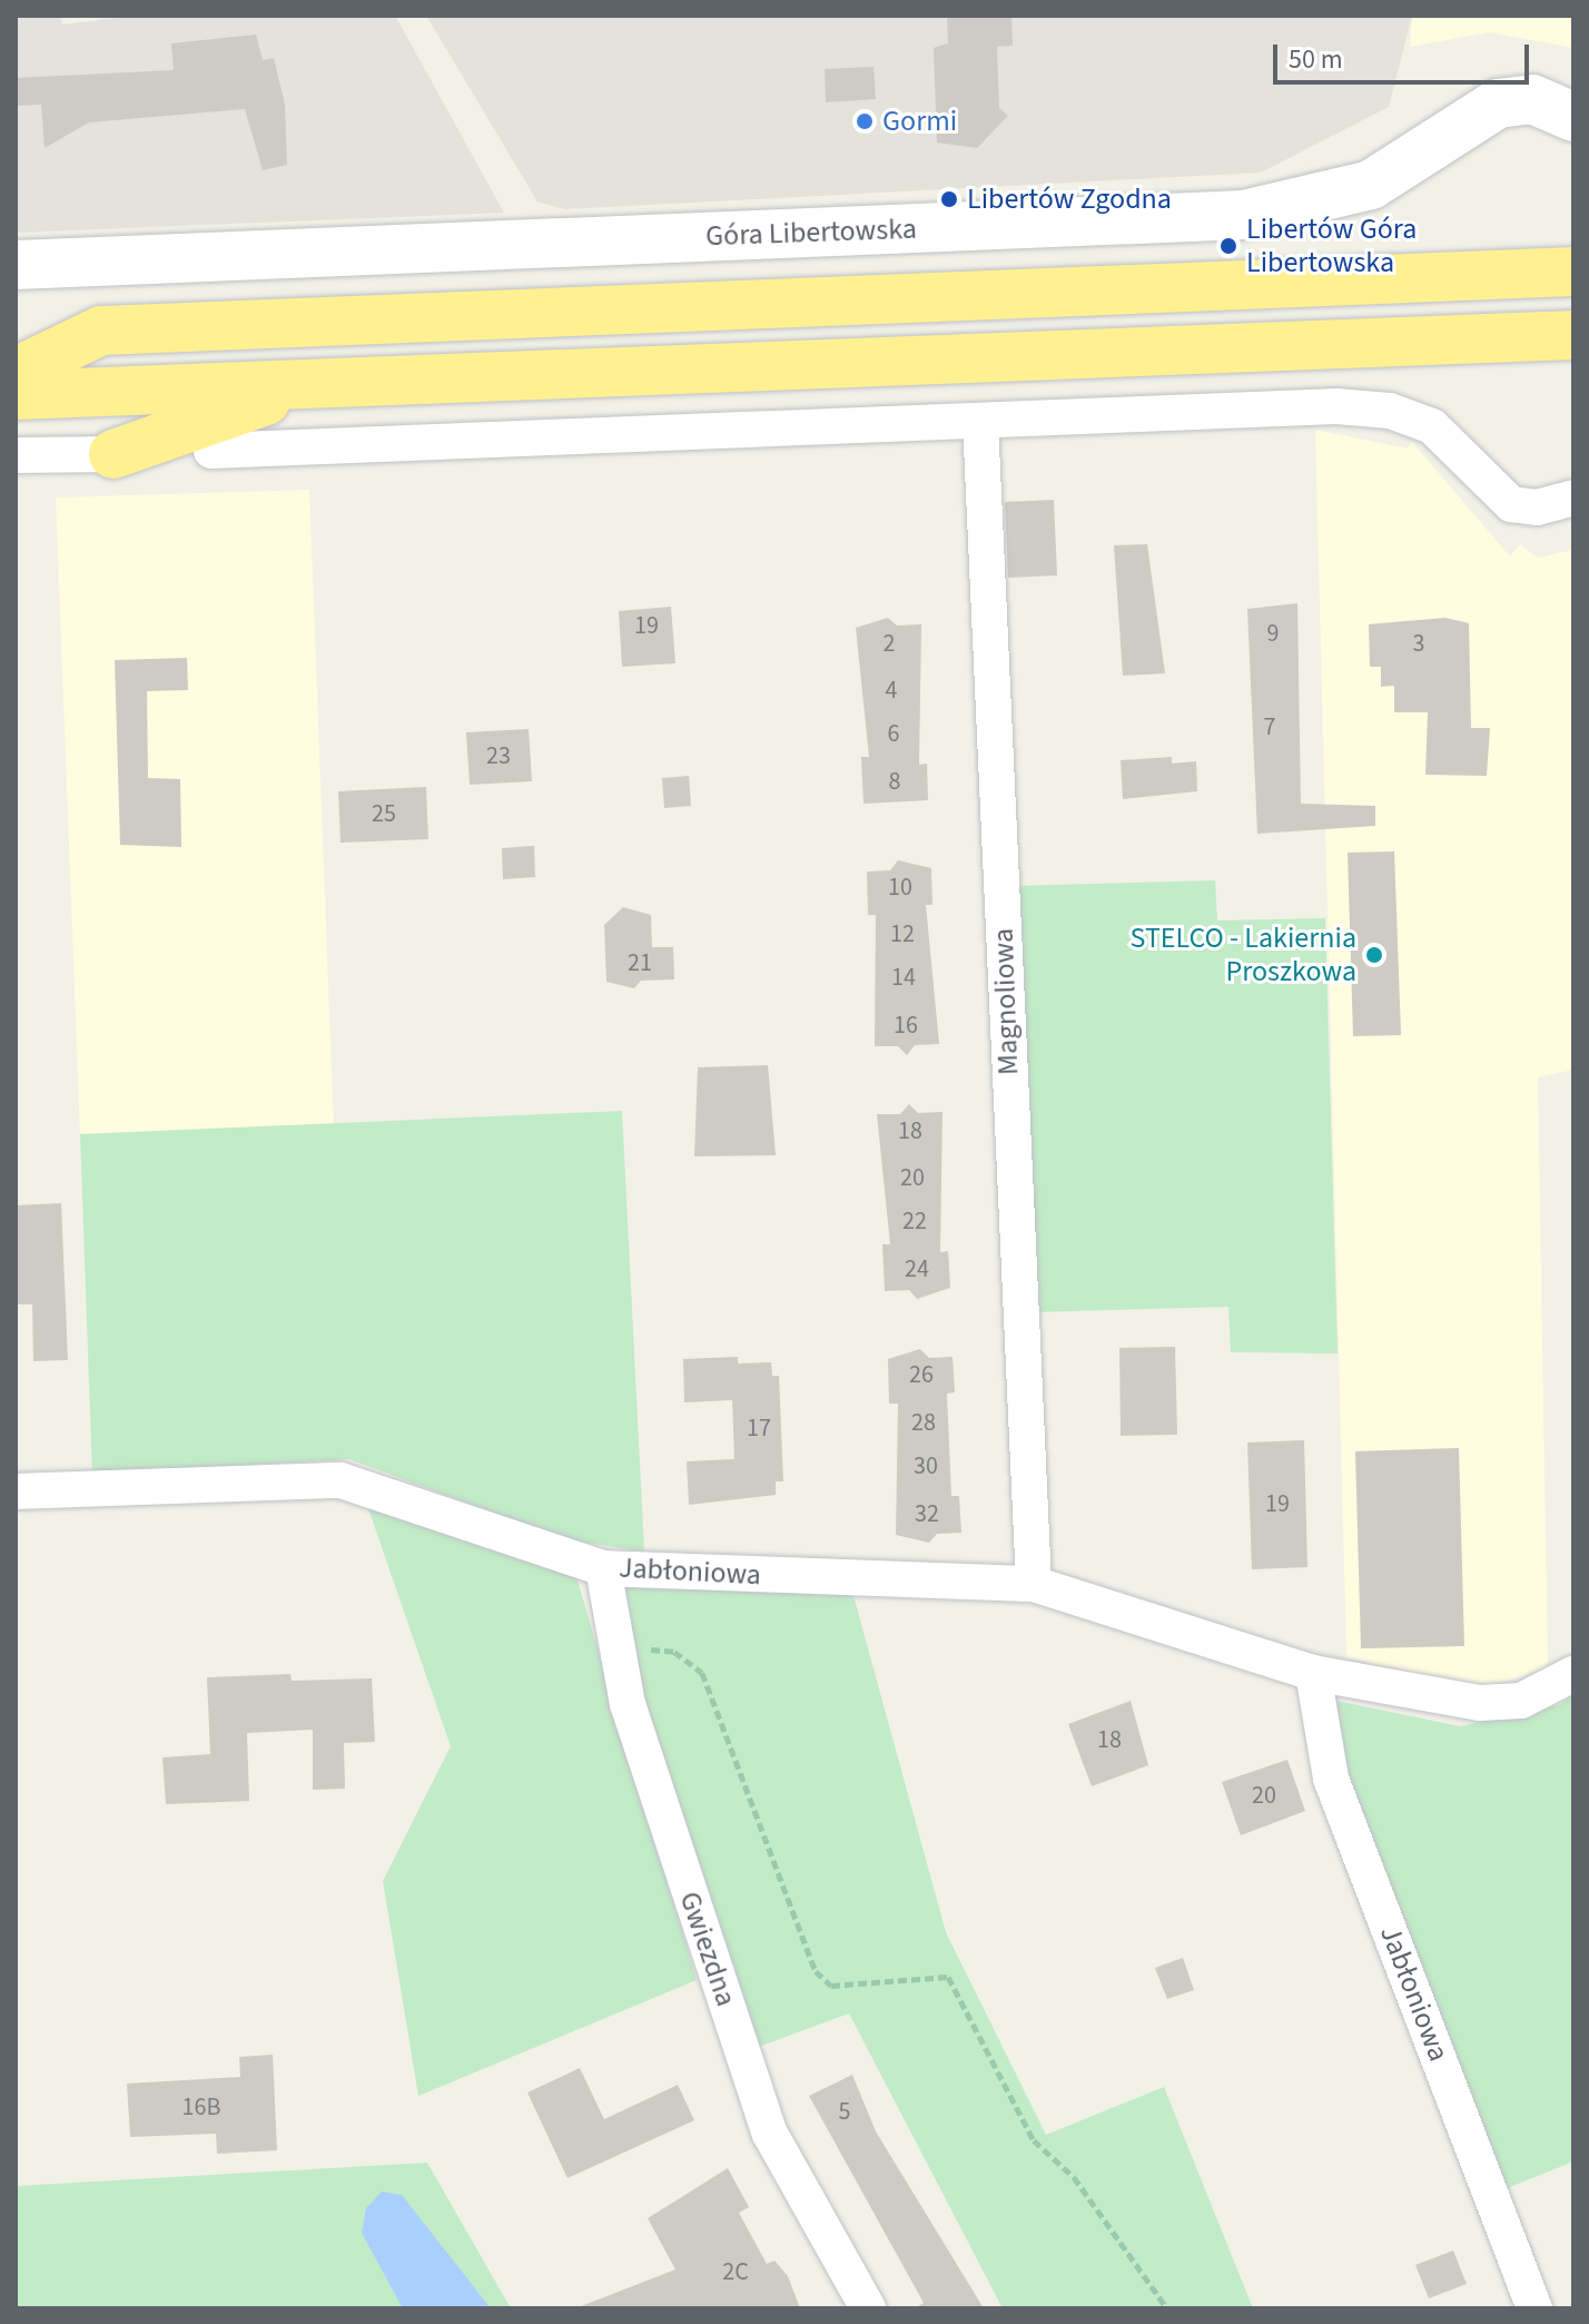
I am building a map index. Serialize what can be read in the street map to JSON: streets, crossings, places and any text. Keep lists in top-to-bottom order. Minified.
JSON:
{"streets":{"street":["Góra Libertowska","Magnoliowa","Jabłoniowa","Gwiezdna"]},"crossings":[["Magnoliowa","Jabłoniowa"],["Jabłoniowa","Gwiezdna"]],"places":["Gormi","Libertów Zgodna","Libertów Góra Libertowska","STELCO - Lakiernia Proszkowa"],"house_numbers":["19","9","2","3","4","7","6","23","8","25","10","12","21","14","16","18","20","22","24","26","28","17","30","19","32","18","20","16B","5","2C"],"scale_bar":"50 m"}
